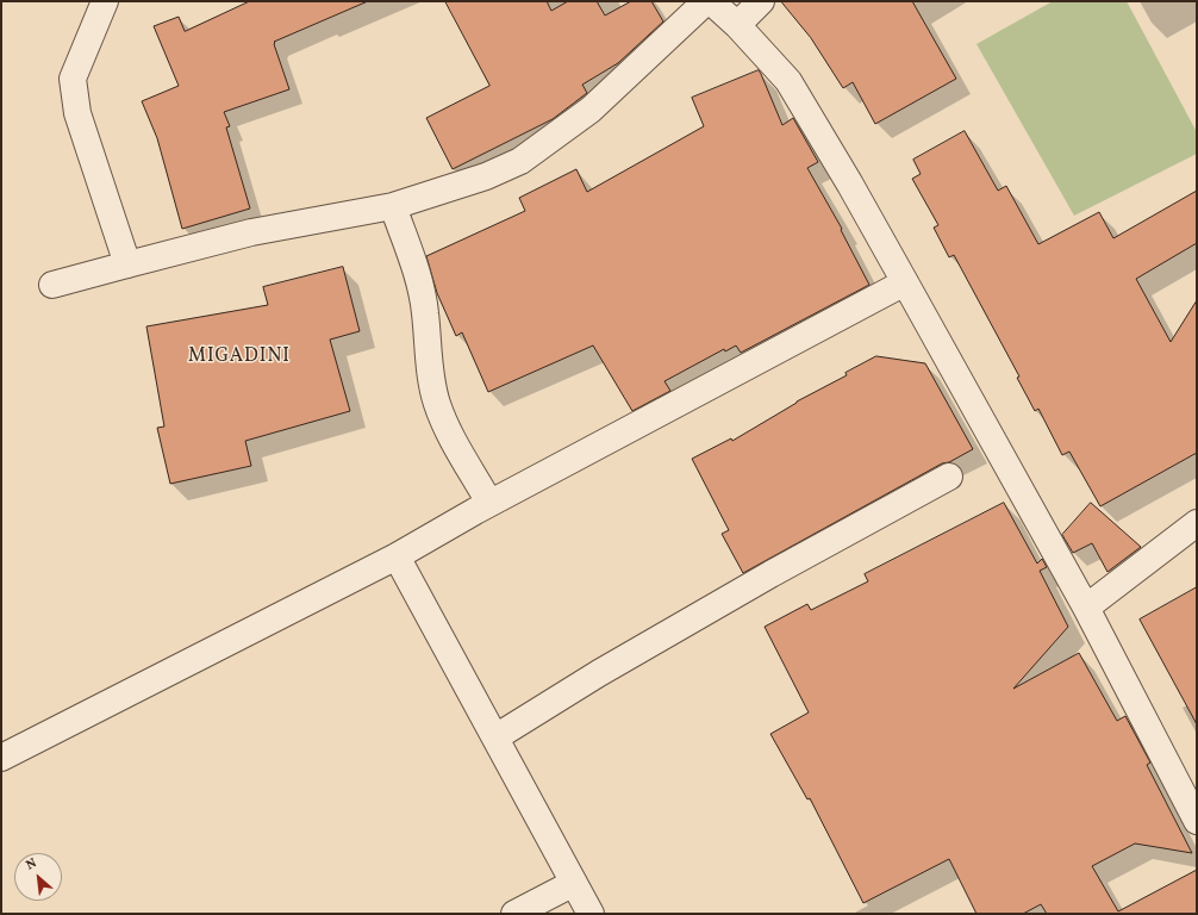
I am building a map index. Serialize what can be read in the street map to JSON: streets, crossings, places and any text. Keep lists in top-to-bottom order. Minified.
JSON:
{"districts":["MIGADINI"],"north":"top left"}
